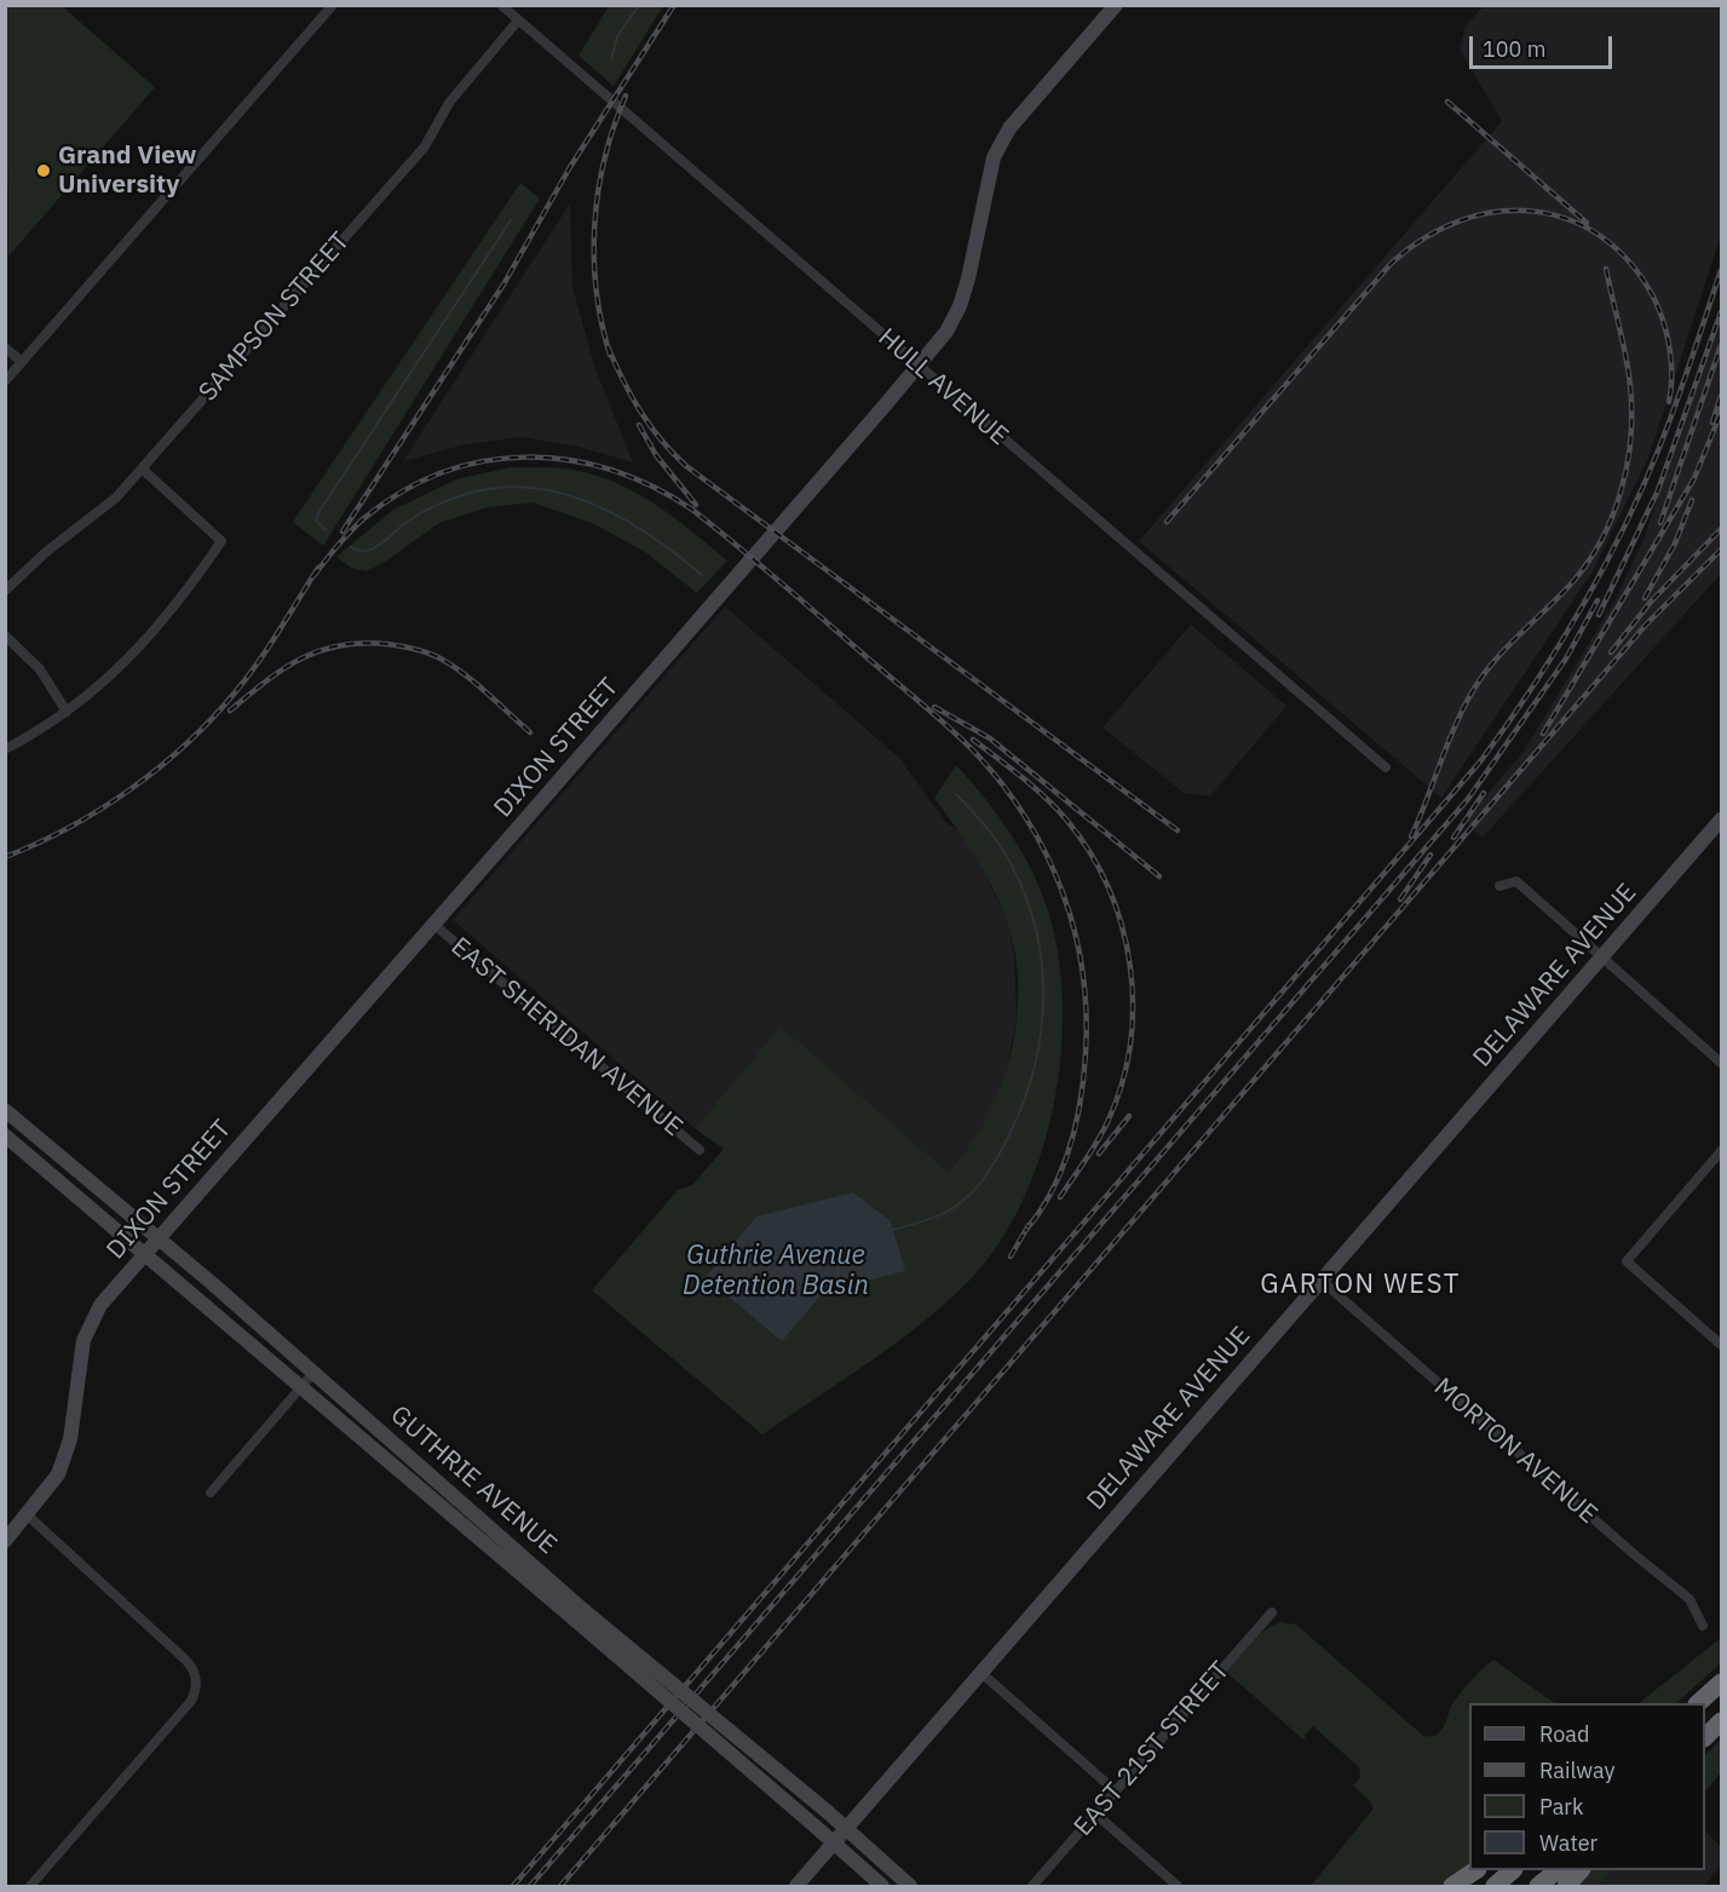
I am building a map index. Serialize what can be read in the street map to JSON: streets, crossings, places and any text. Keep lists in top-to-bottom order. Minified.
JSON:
{"streets":{"main road":["DIXON STREET","DELAWARE AVENUE","GUTHRIE AVENUE"],"street":["SAMPSON STREET","HULL AVENUE","EAST SHERIDAN AVENUE","MORTON AVENUE","EAST 21ST STREET"]},"crossings":[["SAMPSON STREET","HULL AVENUE"],["HULL AVENUE","DIXON STREET"],["DIXON STREET","EAST SHERIDAN AVENUE"],["DIXON STREET","GUTHRIE AVENUE"],["DELAWARE AVENUE","MORTON AVENUE"],["DELAWARE AVENUE","GUTHRIE AVENUE"]],"districts":["GARTON WEST"],"water":["Guthrie Avenue Detention Basin"],"places":["Grand View University"],"legend":["Road","Railway","Park","Water"],"scale_bar":"100 m"}
